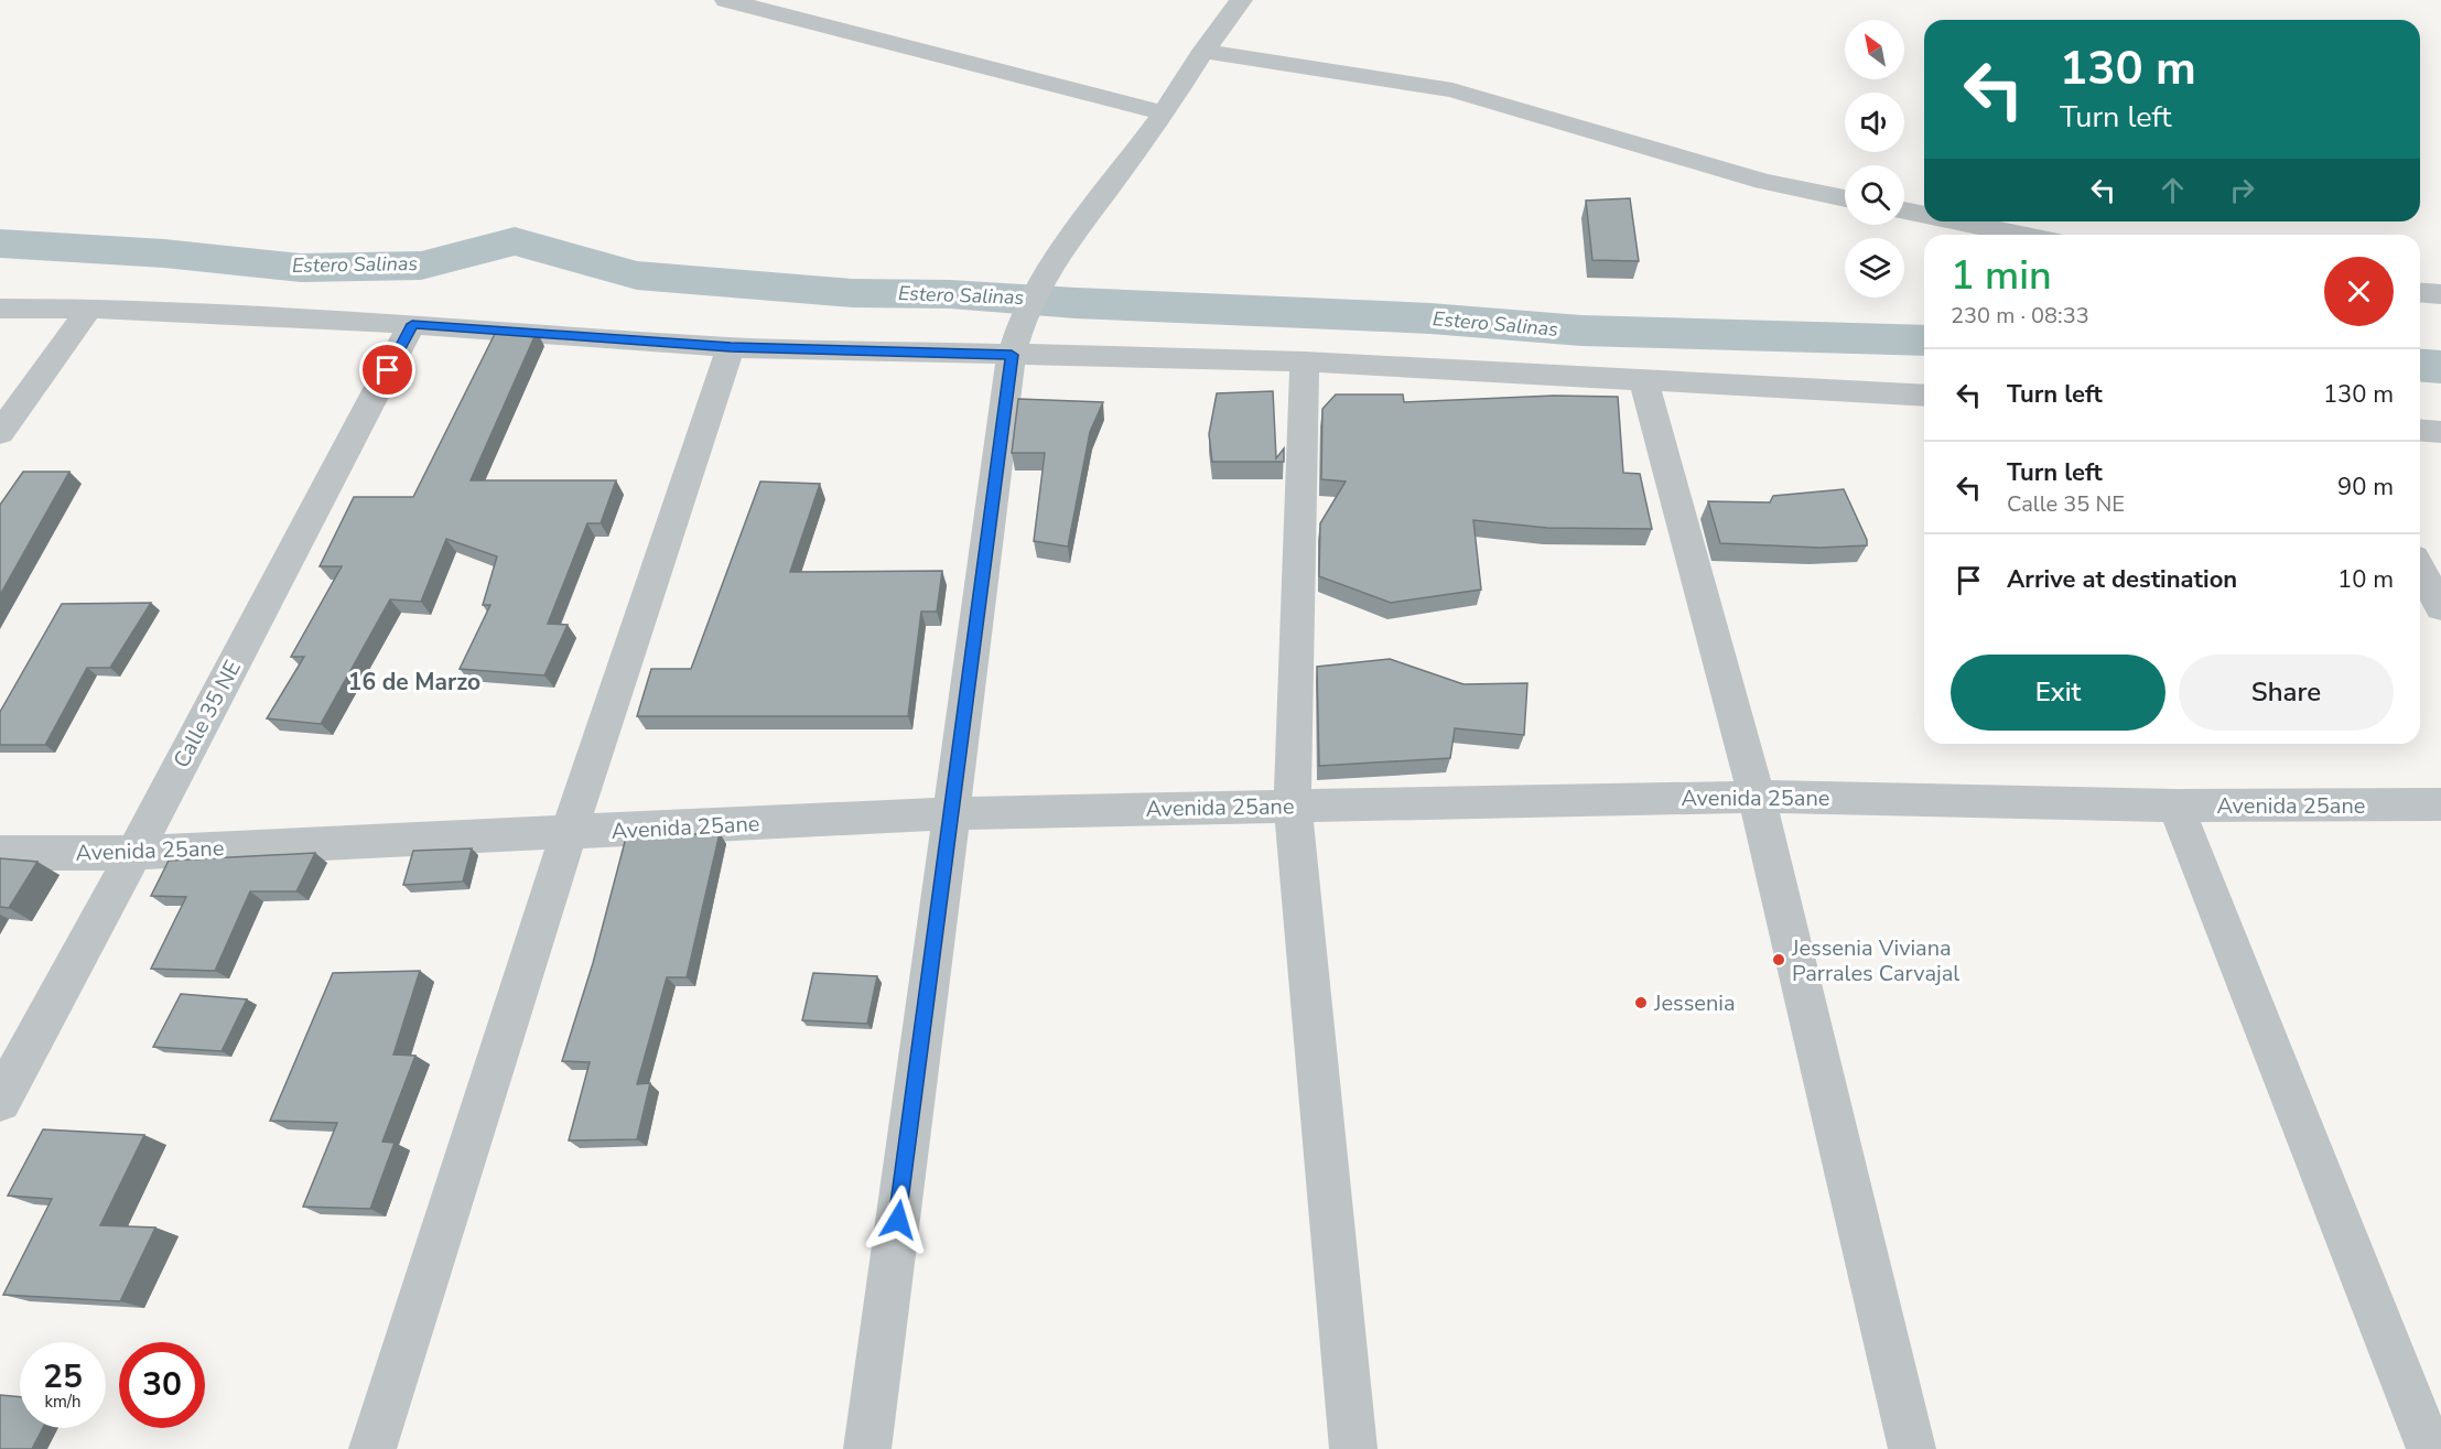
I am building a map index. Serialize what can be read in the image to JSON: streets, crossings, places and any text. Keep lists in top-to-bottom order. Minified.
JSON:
{"streets":{"street":["Calle 35 NE","Avenida 25ane"]},"crossings":[["Calle 35 NE","Avenida 25ane"]],"districts":["16 de Marzo"],"water":["Estero Salinas"],"places":["Jessenia Viviana Parrales Carvajal","Jessenia"],"north":"top left","page":{"turn":["130 m","Turn left"],"heading":["1 min","230 m · 08:33"],"list":[{"name":"Turn left","value":"130 m"},{"name":"Turn left","note":"Calle 35 NE","value":"90 m"},{"name":"Arrive at destination","value":"10 m"}],"buttons":["Exit","Share"],"speed":"25 km/h","limit":"30"}}
